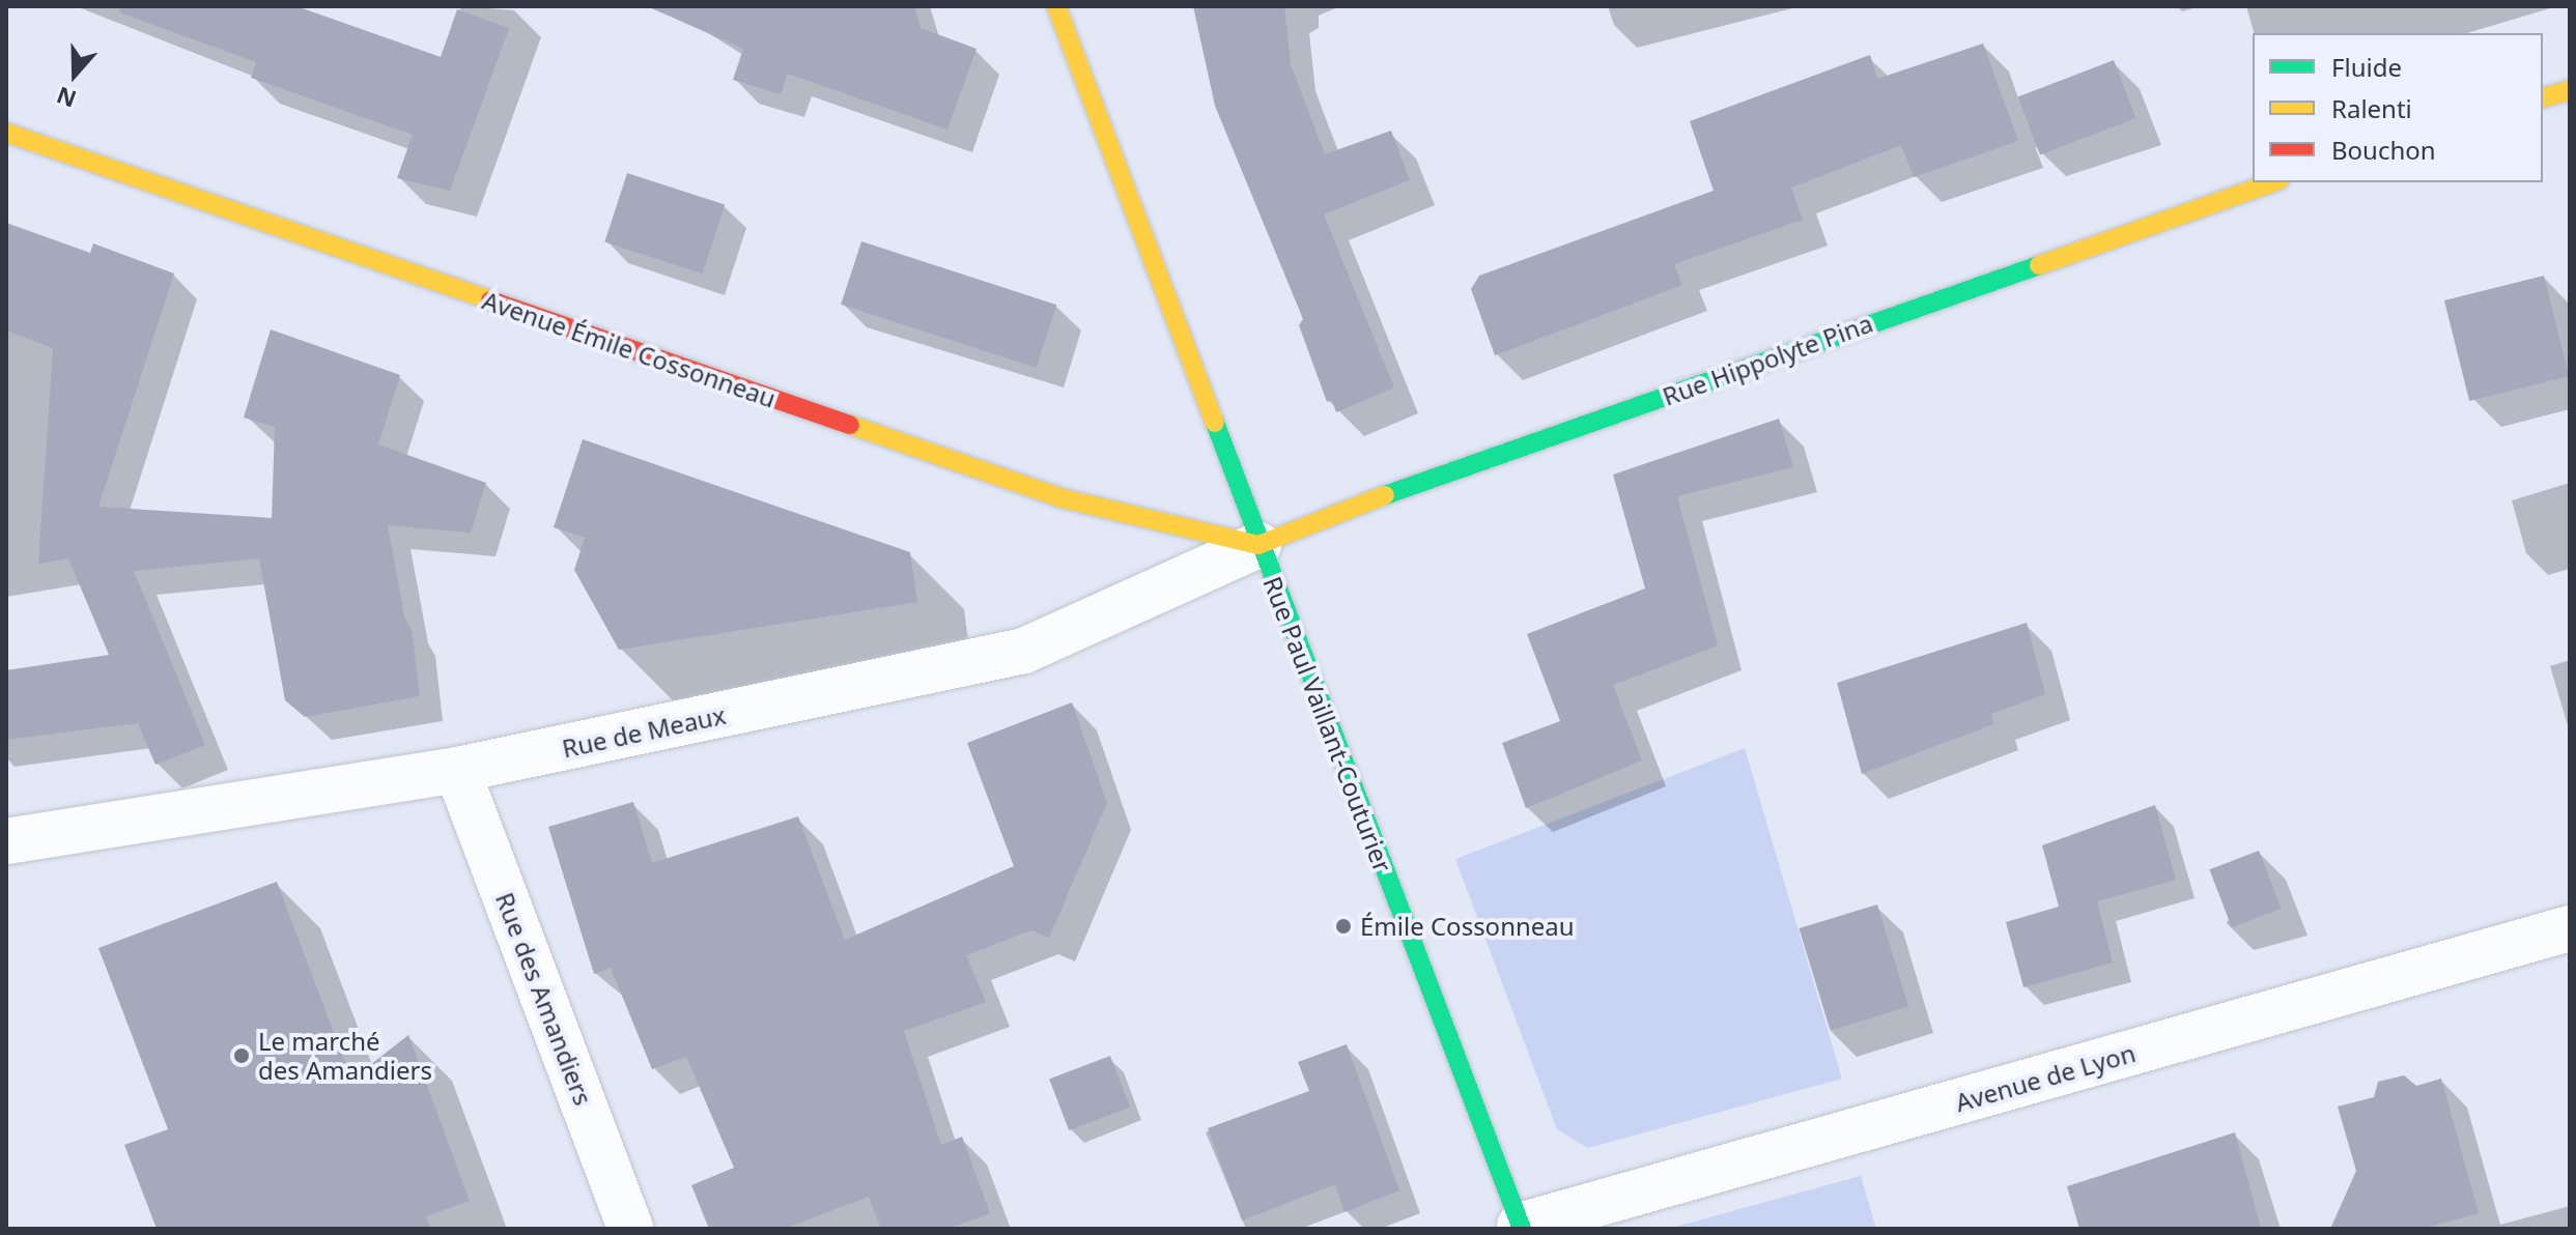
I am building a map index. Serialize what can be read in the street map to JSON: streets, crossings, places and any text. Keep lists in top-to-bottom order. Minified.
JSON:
{"streets":{"main road":["Avenue Émile Cossonneau","Rue Hippolyte Pina","Rue Paul Vaillant-Couturier"],"street":["Rue de Meaux","Rue des Amandiers","Avenue de Lyon"]},"crossings":[["Avenue Émile Cossonneau","Rue Hippolyte Pina"],["Avenue Émile Cossonneau","Rue Paul Vaillant-Couturier"],["Avenue Émile Cossonneau","Rue de Meaux"],["Rue Hippolyte Pina","Rue Paul Vaillant-Couturier"],["Rue Hippolyte Pina","Rue de Meaux"],["Rue Paul Vaillant-Couturier","Rue de Meaux"],["Rue Paul Vaillant-Couturier","Avenue de Lyon"],["Rue de Meaux","Rue des Amandiers"]],"places":["Émile Cossonneau","Le marché des Amandiers"],"legend":["Fluide","Ralenti","Bouchon"],"north":"bottom"}
